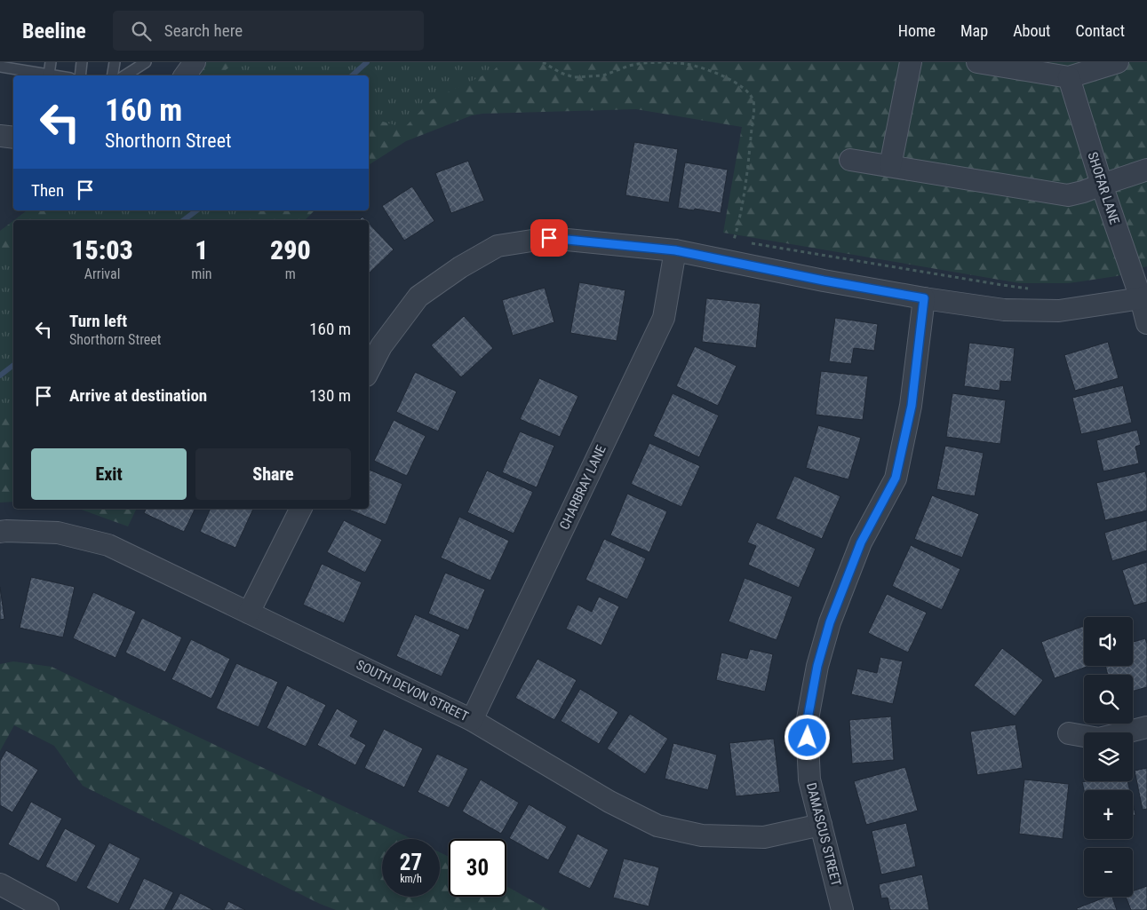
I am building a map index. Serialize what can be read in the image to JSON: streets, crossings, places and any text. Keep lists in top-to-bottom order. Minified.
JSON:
{"streets":{"street":["SHOFAR LANE","CHARBRAY LANE","SOUTH DEVON STREET","DAMASCUS STREET"]},"crossings":[["CHARBRAY LANE","SOUTH DEVON STREET"],["SOUTH DEVON STREET","DAMASCUS STREET"]],"page":{"header":"Beeline","search":"Search here","nav":["Home","Map","About","Contact"],"turn":["160 m","Shorthorn Street"],"then":"Then","eta":["15:03","Arrival","1","min","290","m"],"list":[{"name":"Turn left","note":"Shorthorn Street","value":"160 m"},{"name":"Arrive at destination","value":"130 m"}],"buttons":["Exit","Share"],"map_buttons":["+","−"],"speed":"27 km/h","limit":"30"}}
